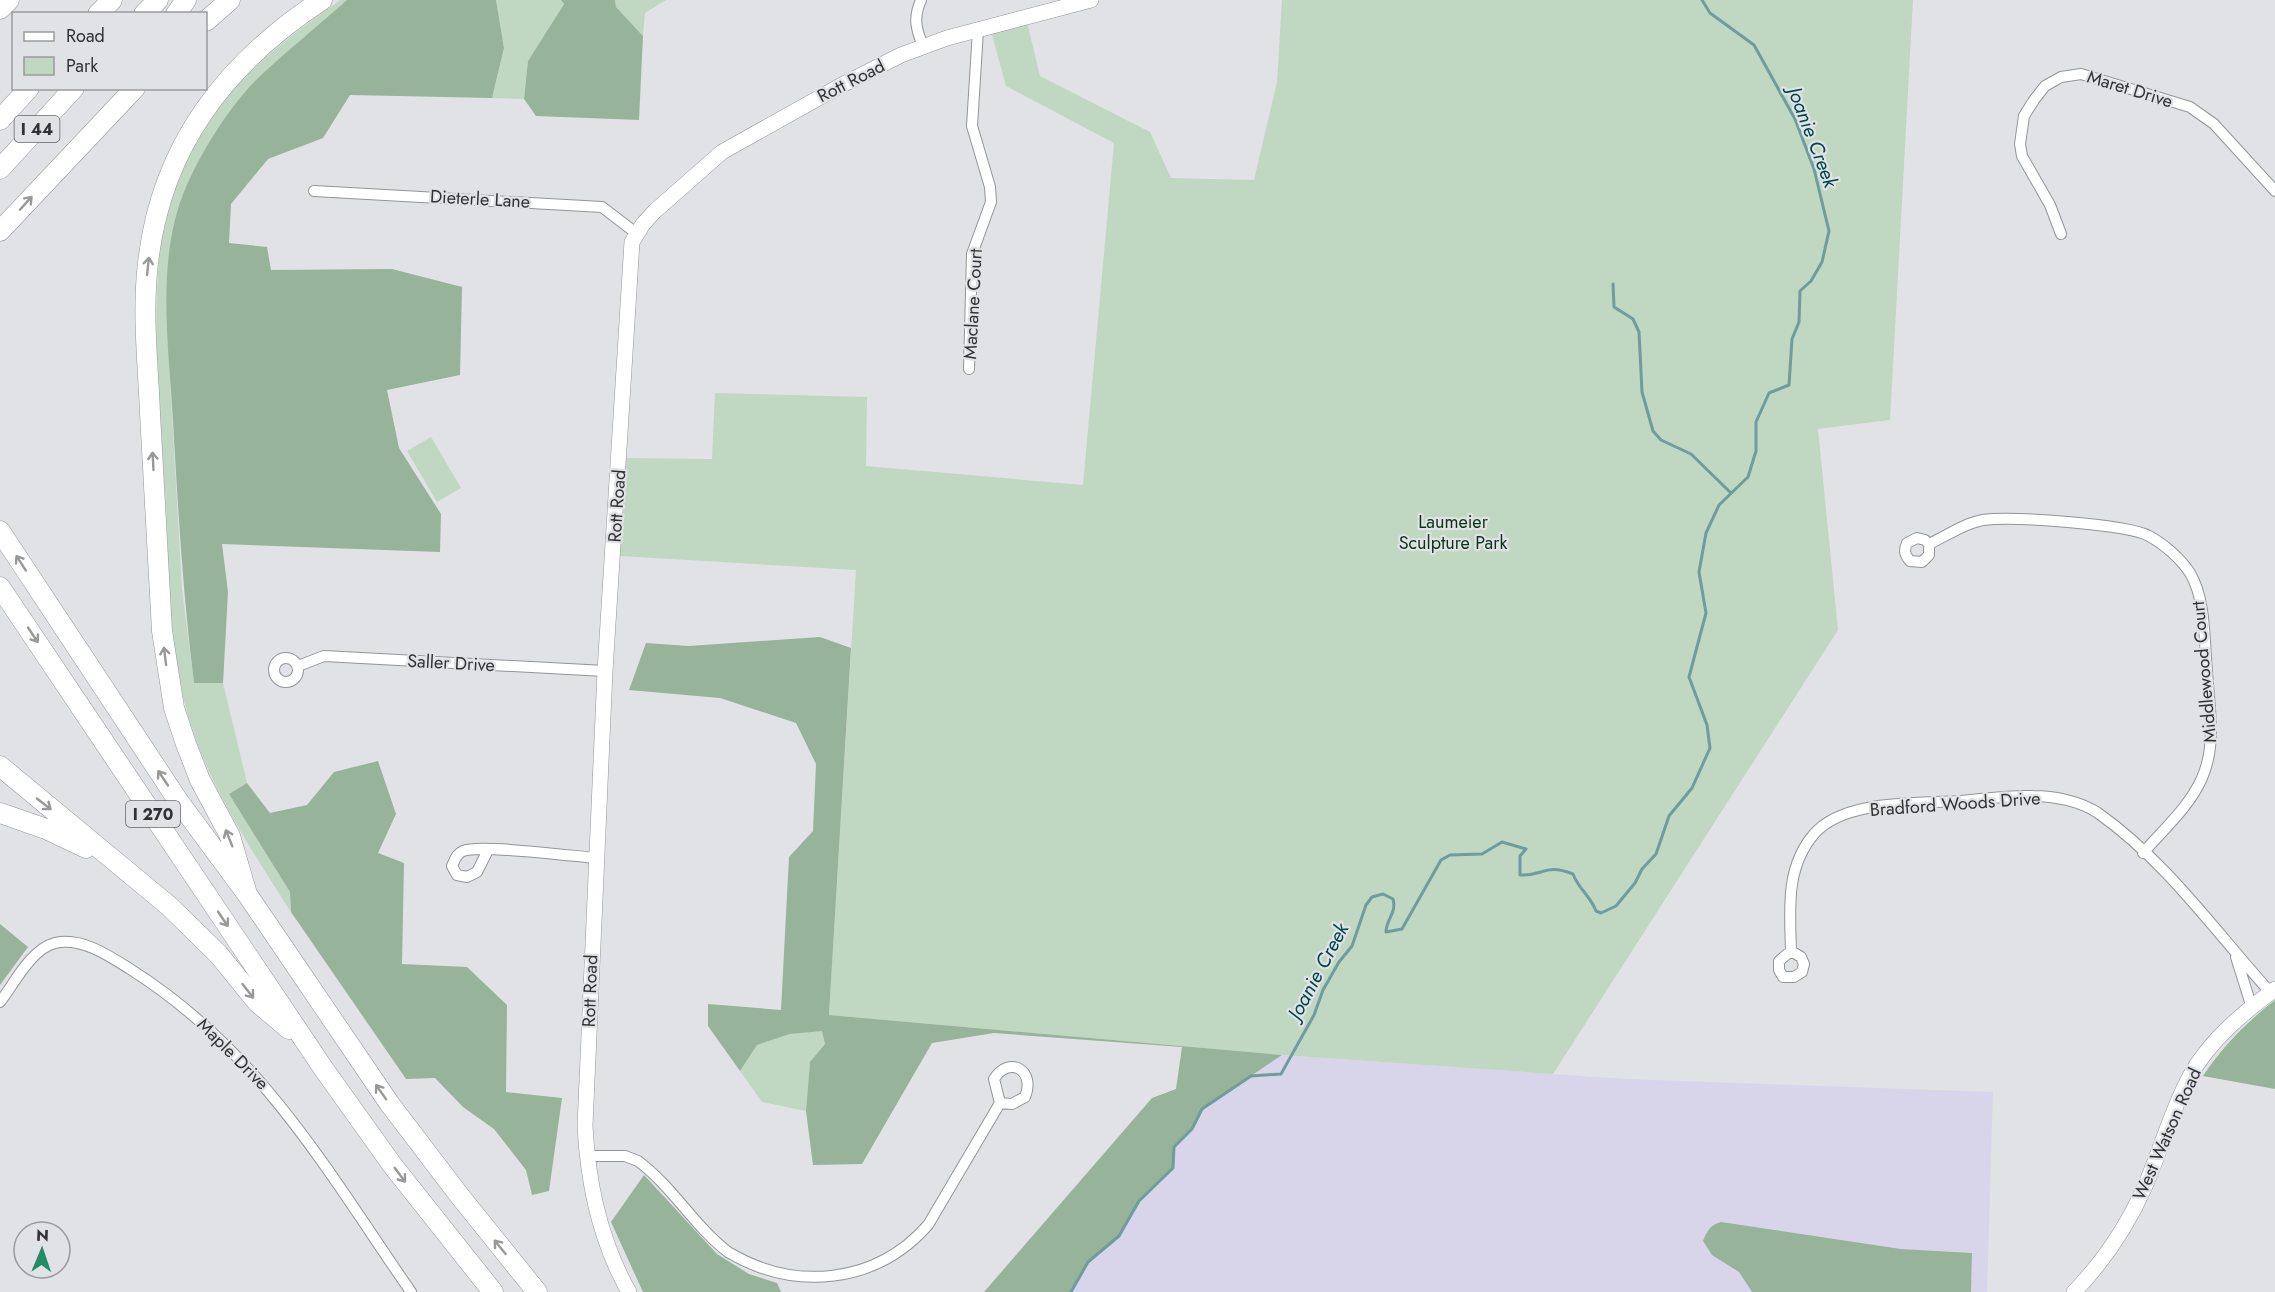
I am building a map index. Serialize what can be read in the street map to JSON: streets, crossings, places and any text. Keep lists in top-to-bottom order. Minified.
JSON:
{"streets":{"highway":["I 44","I 270"],"street":["Rott Road","Maret Drive","Dieterle Lane","Maclane Court","Saller Drive","Middlewood Court","Bradford Woods Drive","Maple Drive","West Watson Road"]},"crossings":[["Rott Road","Dieterle Lane"],["Rott Road","Maclane Court"],["Rott Road","Saller Drive"],["Middlewood Court","Bradford Woods Drive"],["Bradford Woods Drive","West Watson Road"]],"water":["Joanie Creek"],"parks":["Laumeier Sculpture Park"],"legend":["Road","Park"],"north":"top"}
